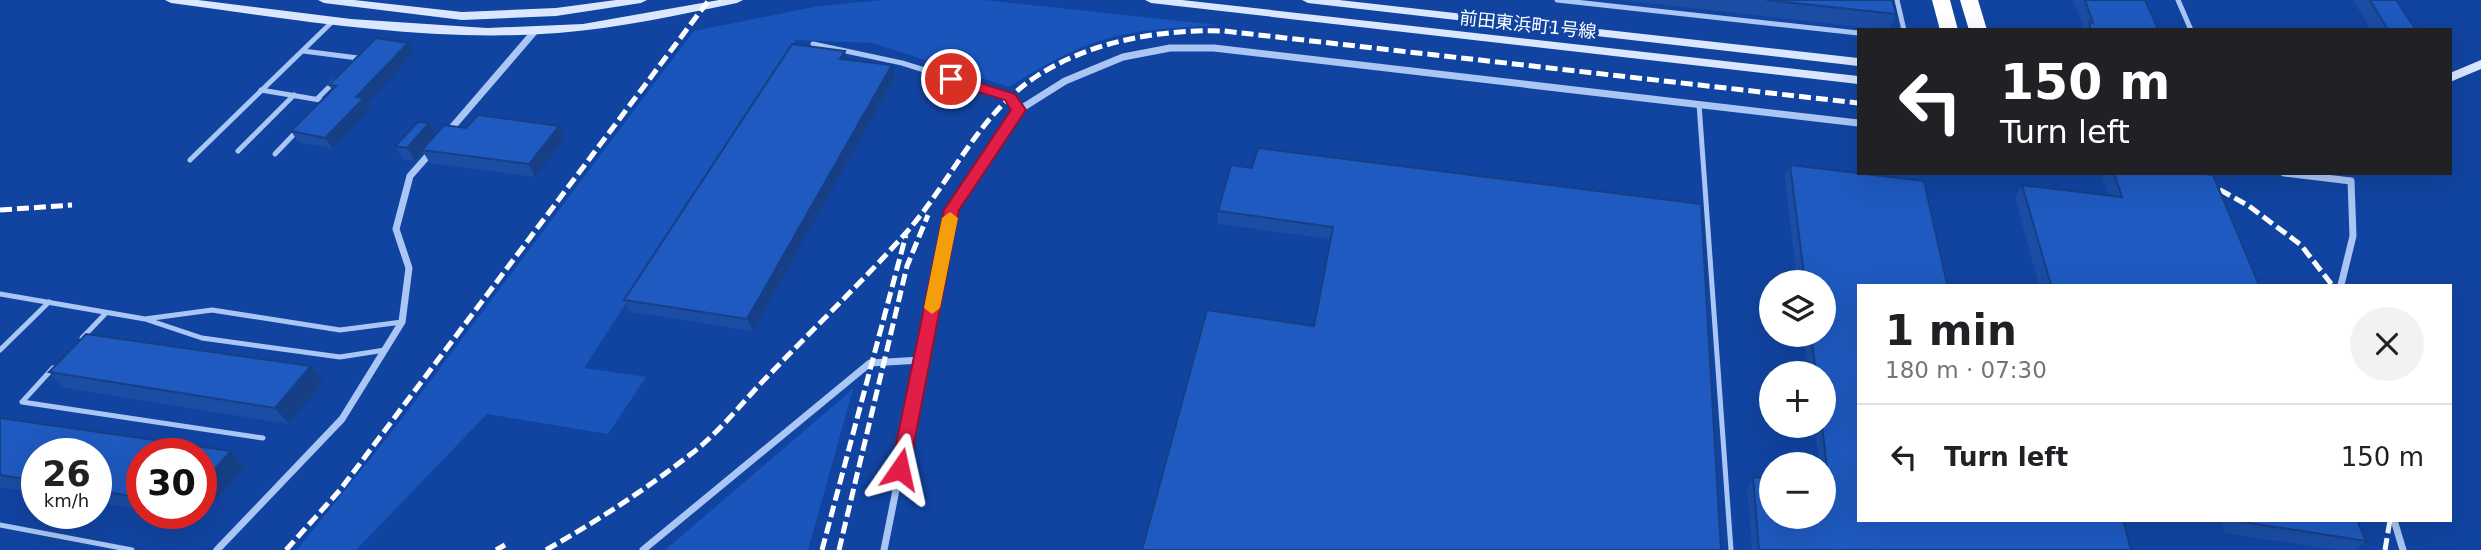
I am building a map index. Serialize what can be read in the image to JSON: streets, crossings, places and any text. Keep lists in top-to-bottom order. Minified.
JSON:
{"streets":{"street":["前田東浜町1号線"]},"page":{"turn":["150 m","Turn left"],"map_buttons":["+","−"],"heading":["1 min","180 m · 07:30"],"list":[{"name":"Turn left","value":"150 m"}],"speed":"26 km/h","limit":"30"}}
